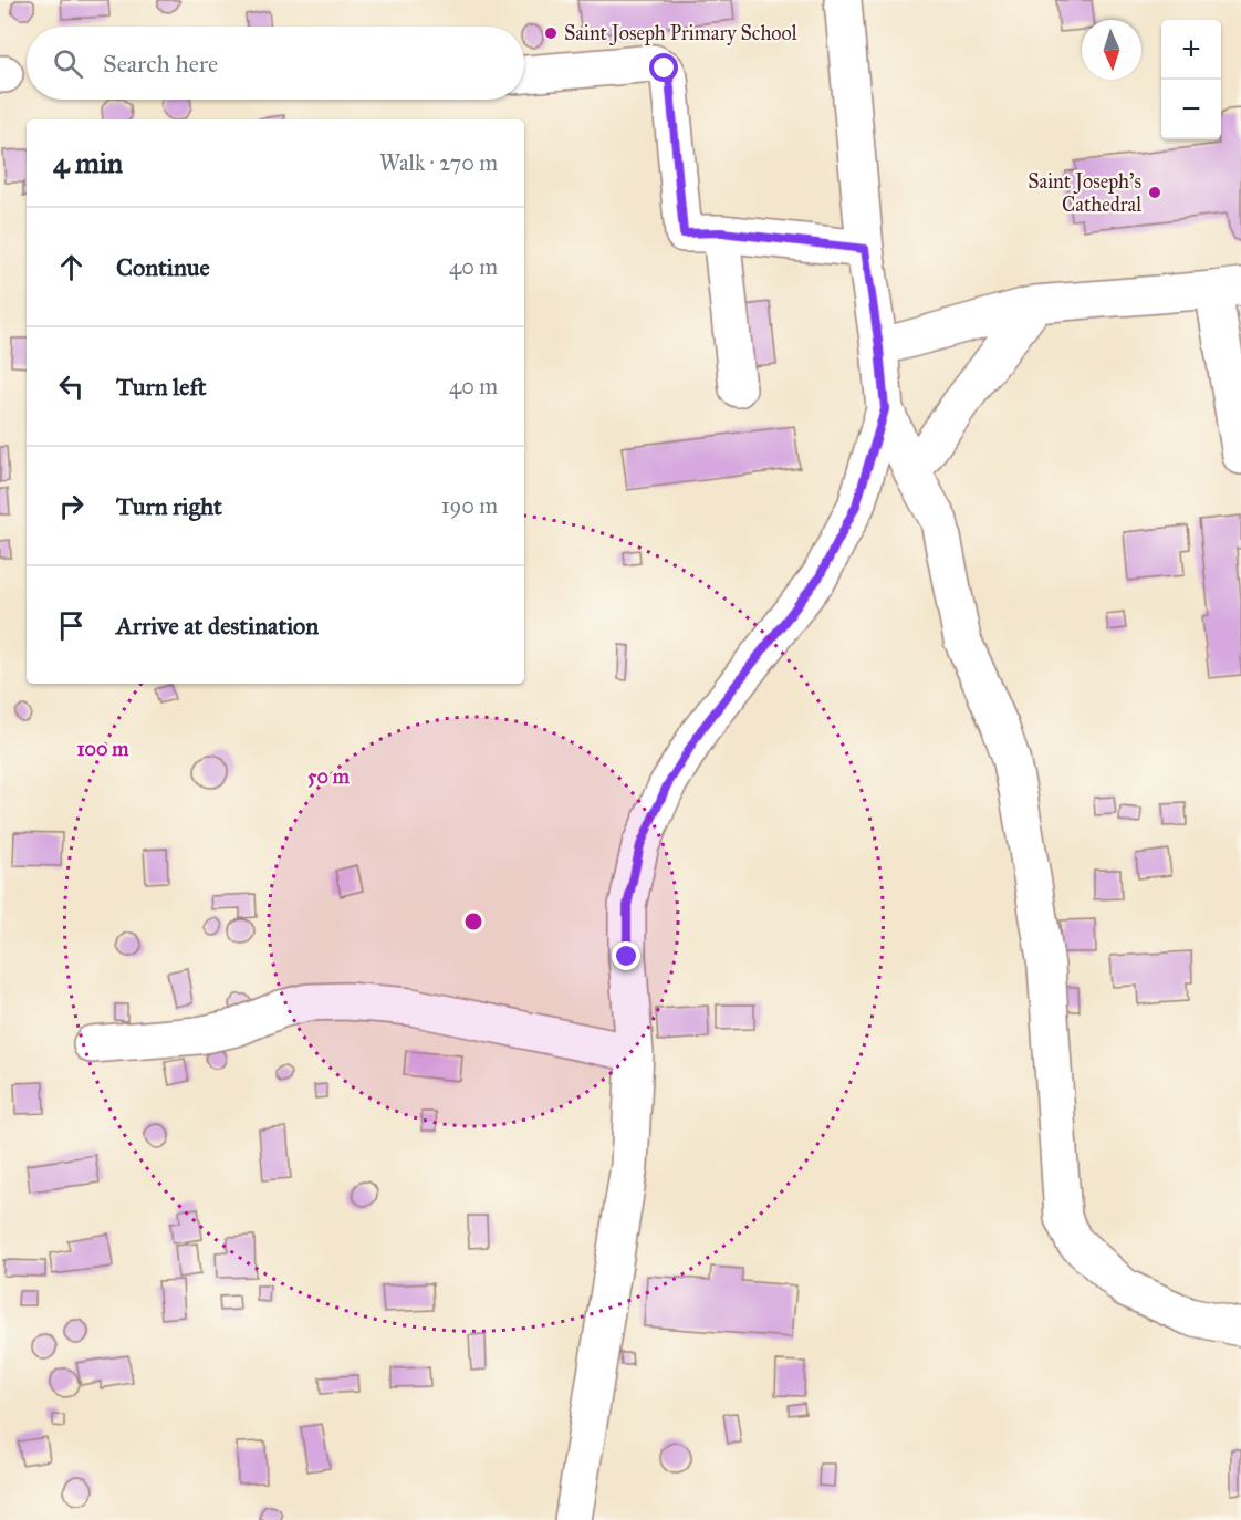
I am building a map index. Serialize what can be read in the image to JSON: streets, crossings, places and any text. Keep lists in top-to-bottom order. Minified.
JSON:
{"places":["Saint Joseph Primary School","Saint Joseph's Cathedral"],"north":"bottom","page":{"map_buttons":["+","−"],"search":"Search here","heading":["4 min","Walk · 270 m"],"list":[["Continue","40 m"],["Turn left","40 m"],["Turn right","190 m"],"Arrive at destination"]},"rings":["100 m","50 m"]}
